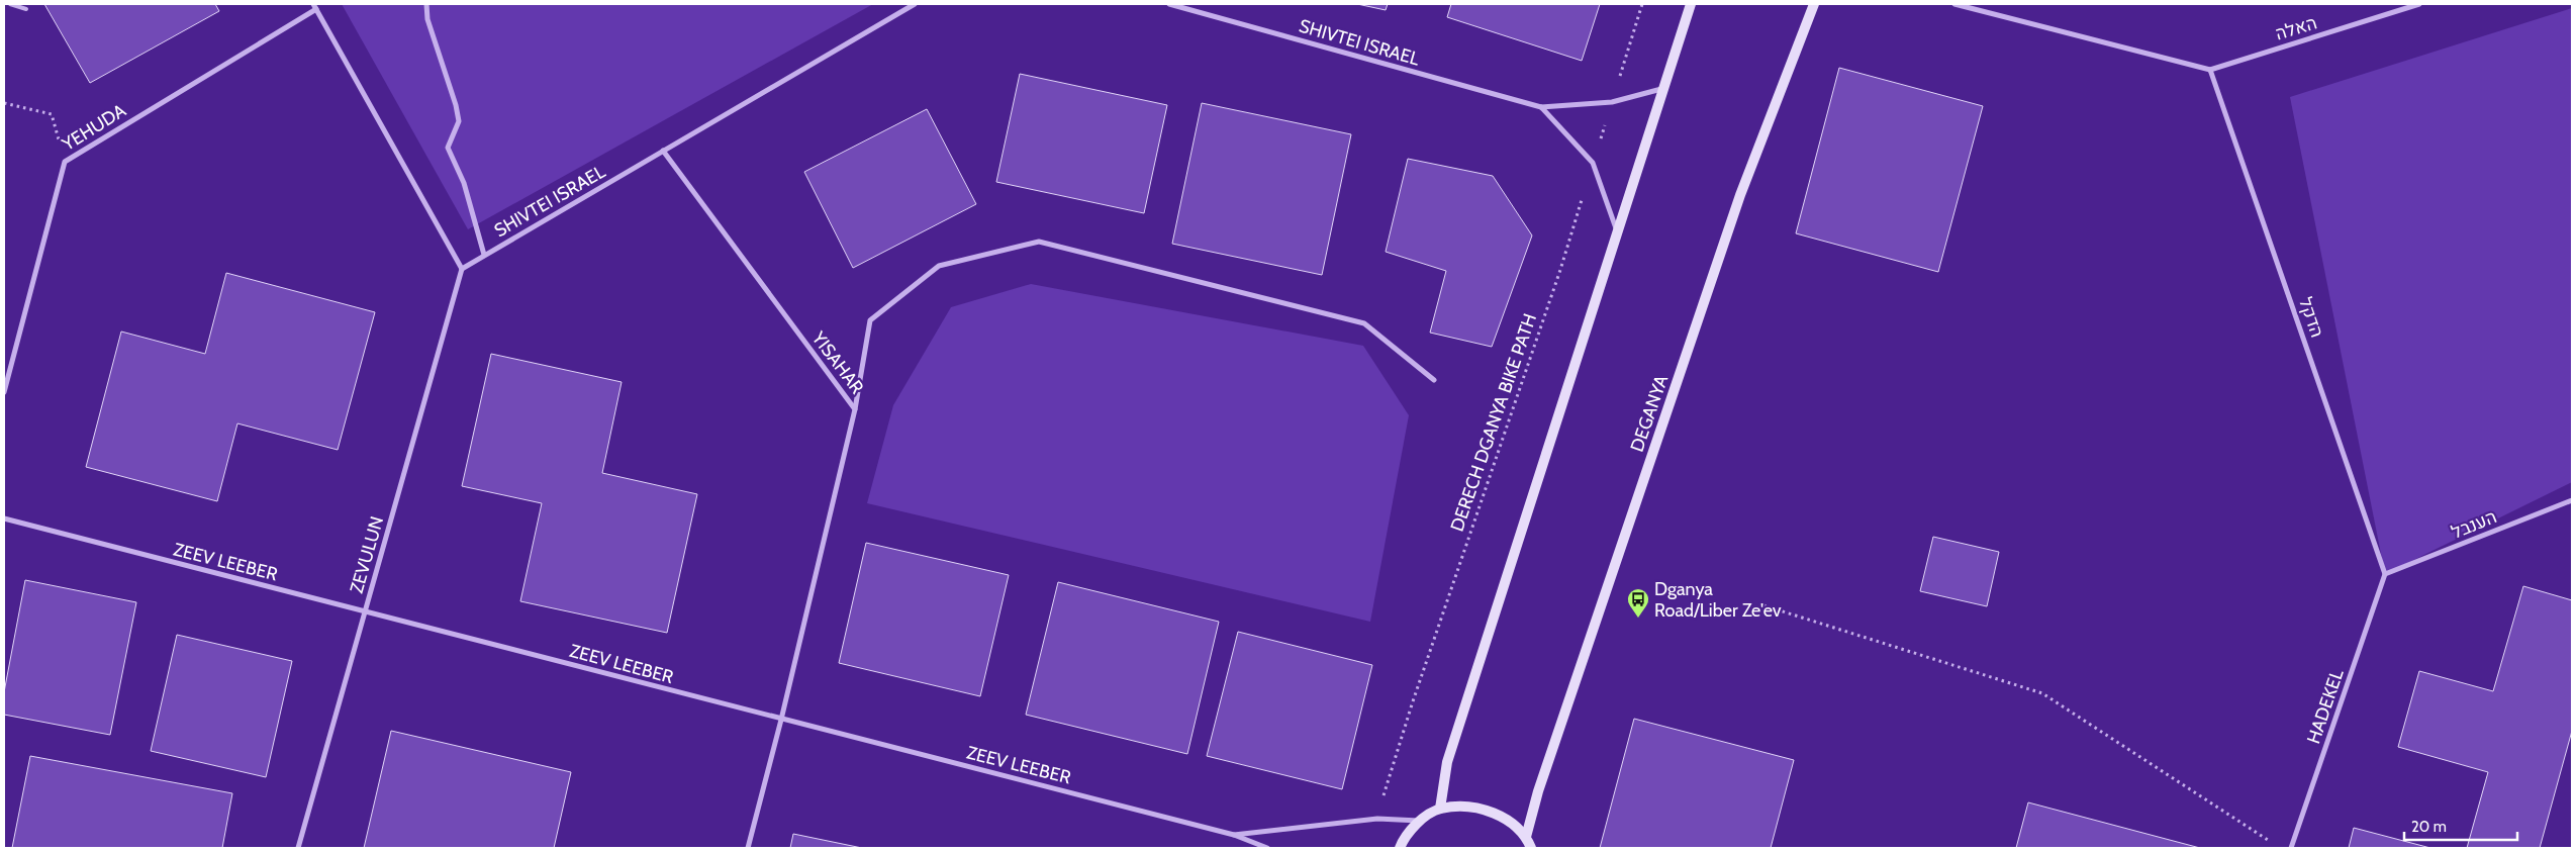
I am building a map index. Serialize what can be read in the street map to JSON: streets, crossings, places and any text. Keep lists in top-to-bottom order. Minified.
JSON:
{"streets":{"street":["האלה","SHIVTEI ISRAEL","YEHUDA","הדקל","YISAHAR","DEGANYA","הענבל","ZEVULUN","ZEEV LEEBER","HADEKEL"],"path":["DERECH DGANYA BIKE PATH"]},"crossings":[["האלה","הדקל"],["SHIVTEI ISRAEL","YISAHAR"],["SHIVTEI ISRAEL","DERECH DGANYA BIKE PATH"],["SHIVTEI ISRAEL","ZEVULUN"],["הדקל","הענבל"],["הדקל","HADEKEL"],["YISAHAR","ZEEV LEEBER"],["DERECH DGANYA BIKE PATH","ZEEV LEEBER"],["הענבל","HADEKEL"],["ZEVULUN","ZEEV LEEBER"]],"places":{"bus stop":["Dganya Road/Liber Ze'ev"]},"scale_bar":"20 m"}
